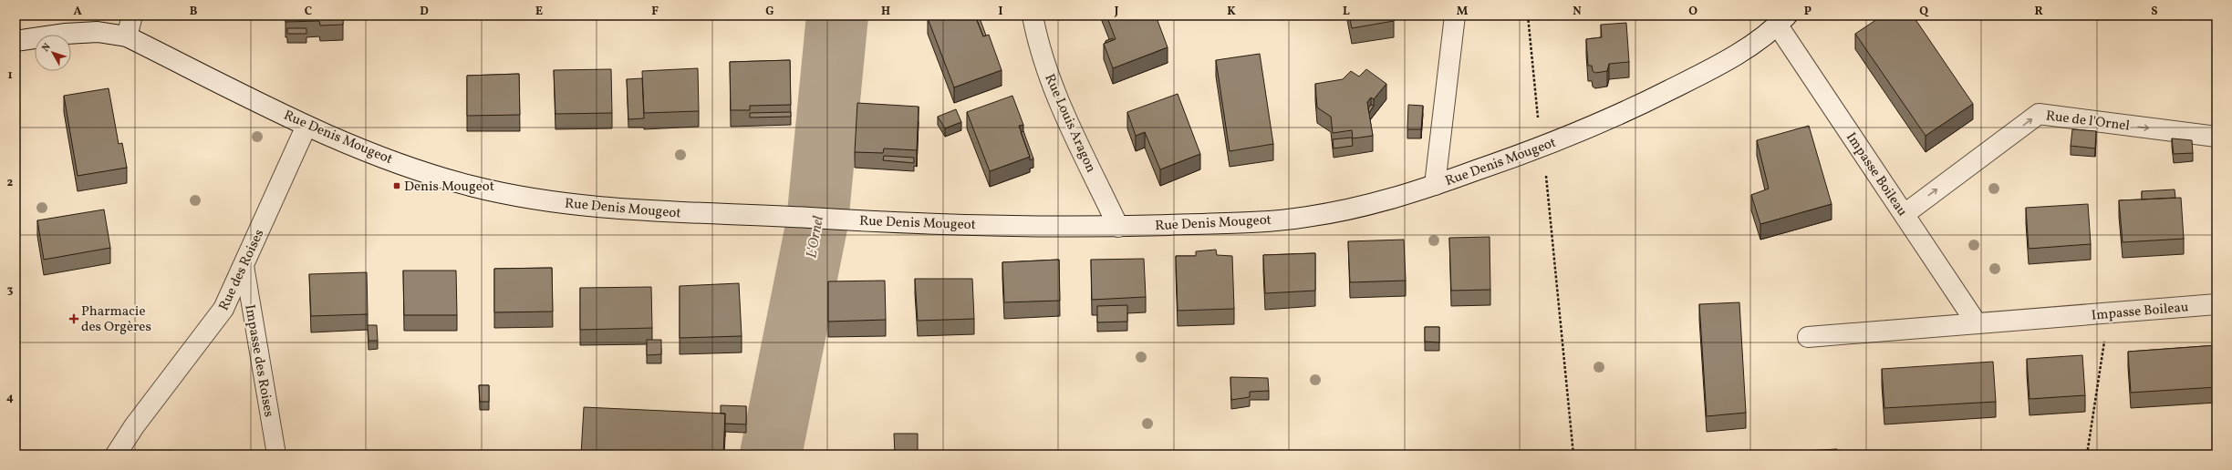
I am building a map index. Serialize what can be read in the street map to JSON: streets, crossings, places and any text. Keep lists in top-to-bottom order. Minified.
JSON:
{"streets":{"street":["Rue de l'Ornel","Rue Louis Aragon","Rue Denis Mougeot","Impasse Boileau","Rue des Roises"],"lane":["Impasse des Roises"]},"crossings":[["Rue de l'Ornel","Impasse Boileau"],["Rue Louis Aragon","Rue Denis Mougeot"],["Rue Denis Mougeot","Impasse Boileau"],["Rue Denis Mougeot","Rue des Roises"],["Rue des Roises","Impasse des Roises"]],"one_way":["Rue de l'Ornel"],"water":["L'Ornel"],"places":{"transit":["Denis Mougeot"],"health":["Pharmacie des Orgères"]},"north":"top left","grid":{"columns":["A","B","C","D","E","F","G","H","I","J","K","L","M","N","O","P","Q","R","S"],"rows":["1","2","3","4"]}}
